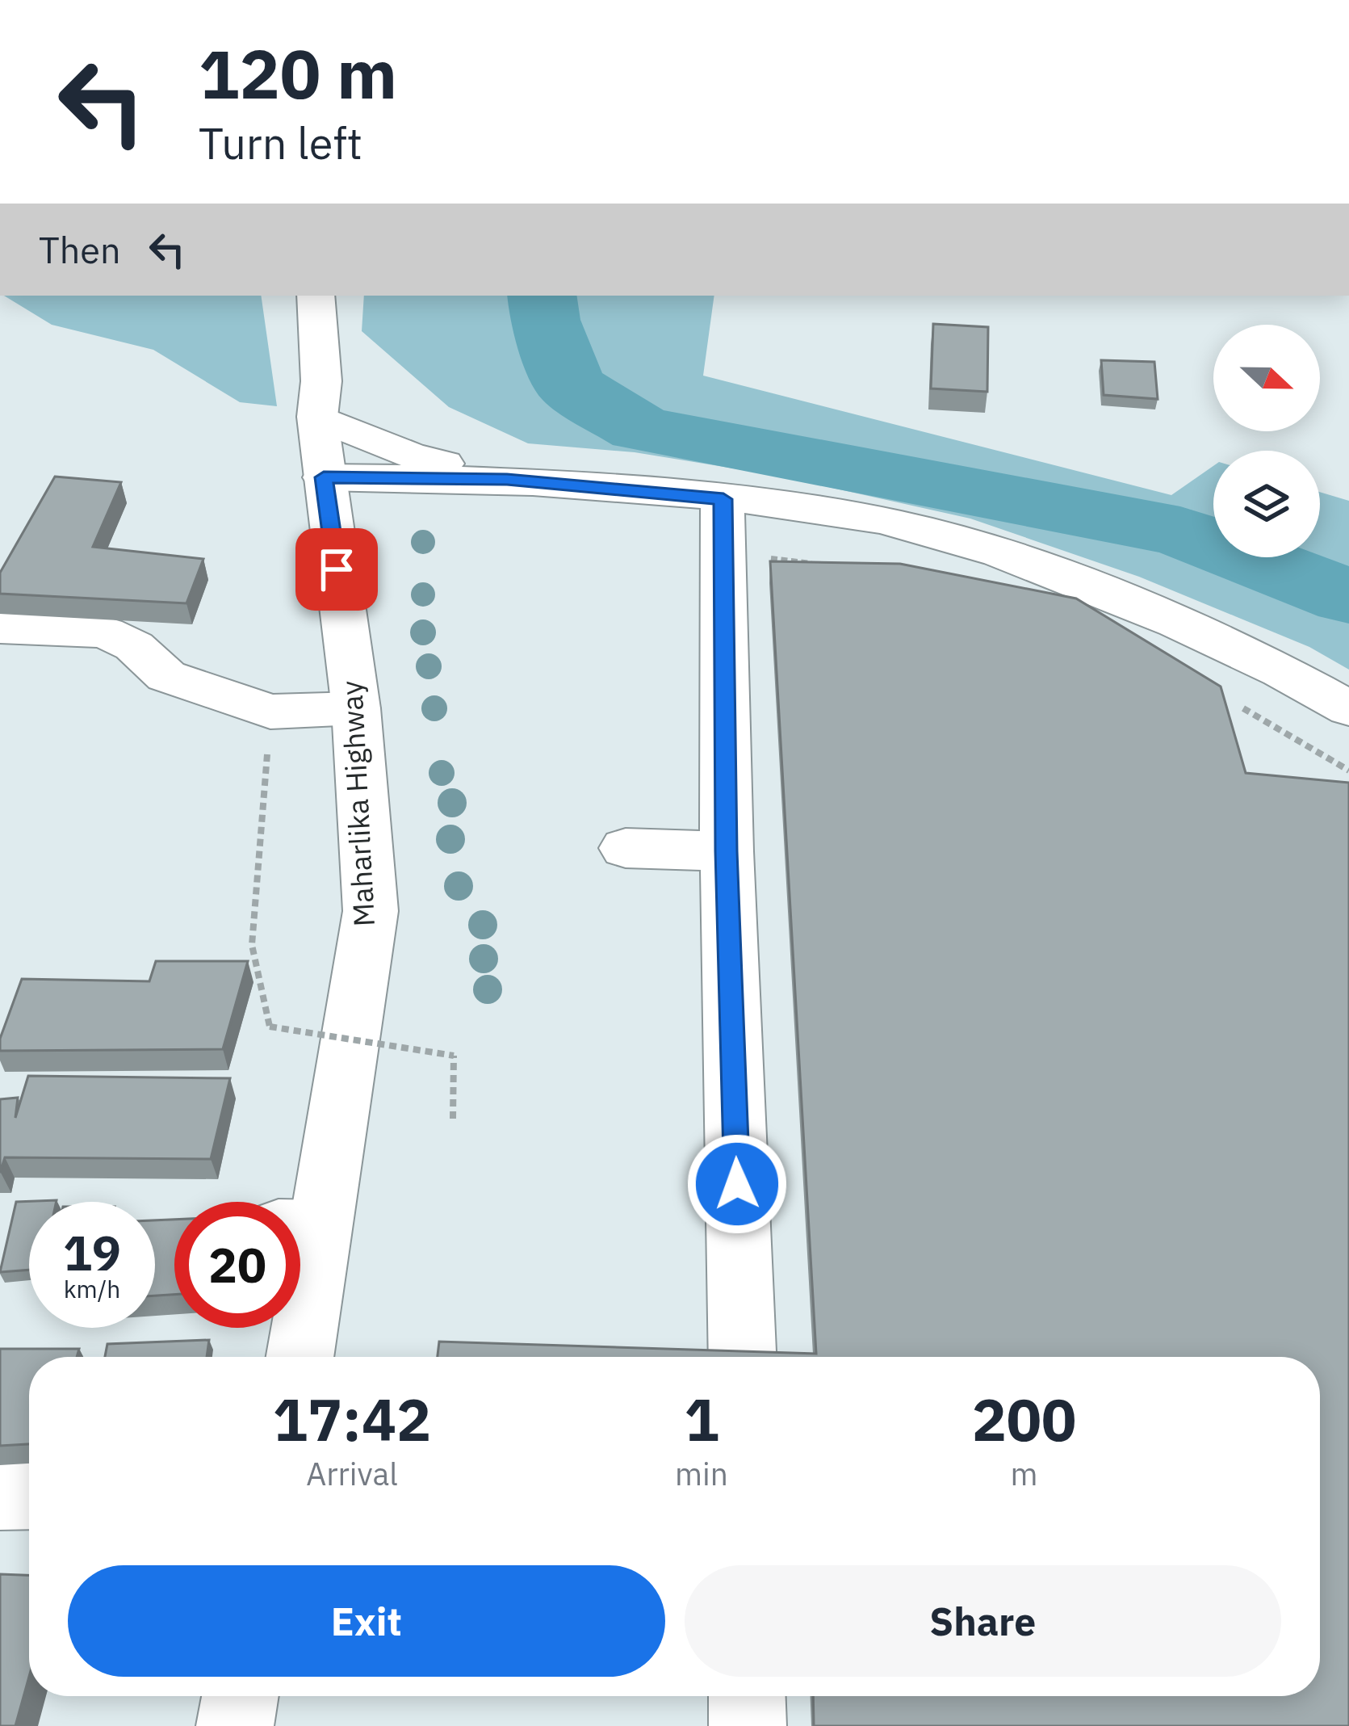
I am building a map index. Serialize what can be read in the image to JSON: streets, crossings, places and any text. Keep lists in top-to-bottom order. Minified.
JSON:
{"streets":{"street":["Maharlika Highway"]},"north":"right","page":{"turn":["120 m","Turn left"],"then":"Then","speed":"19 km/h","limit":"20","eta":["17:42","Arrival","1","min","200","m"],"buttons":["Exit","Share"]}}
